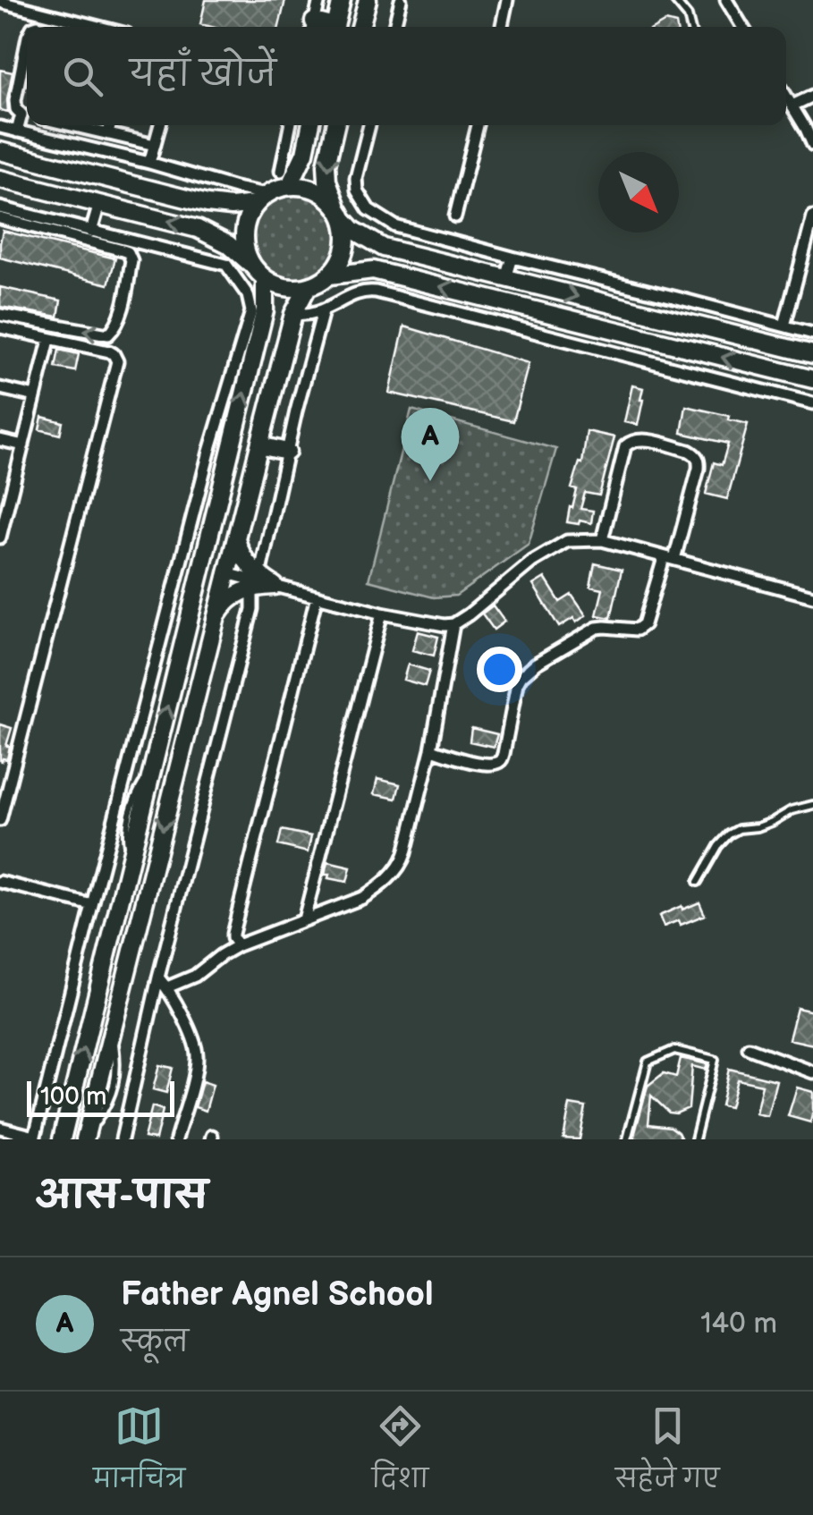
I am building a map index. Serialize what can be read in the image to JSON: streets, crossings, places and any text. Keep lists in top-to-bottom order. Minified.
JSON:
{"scale_bar":"100 m","north":"bottom right","page":{"search":"यहाँ खोजें","pins":"A","scale":"100 m","heading":"आस-पास","list":[{"mark":"A","name":"Father Agnel School","note":"स्कूल","value":"140 m"}],"nav":["मानचित्र","दिशा","सहेजे गए"]}}
